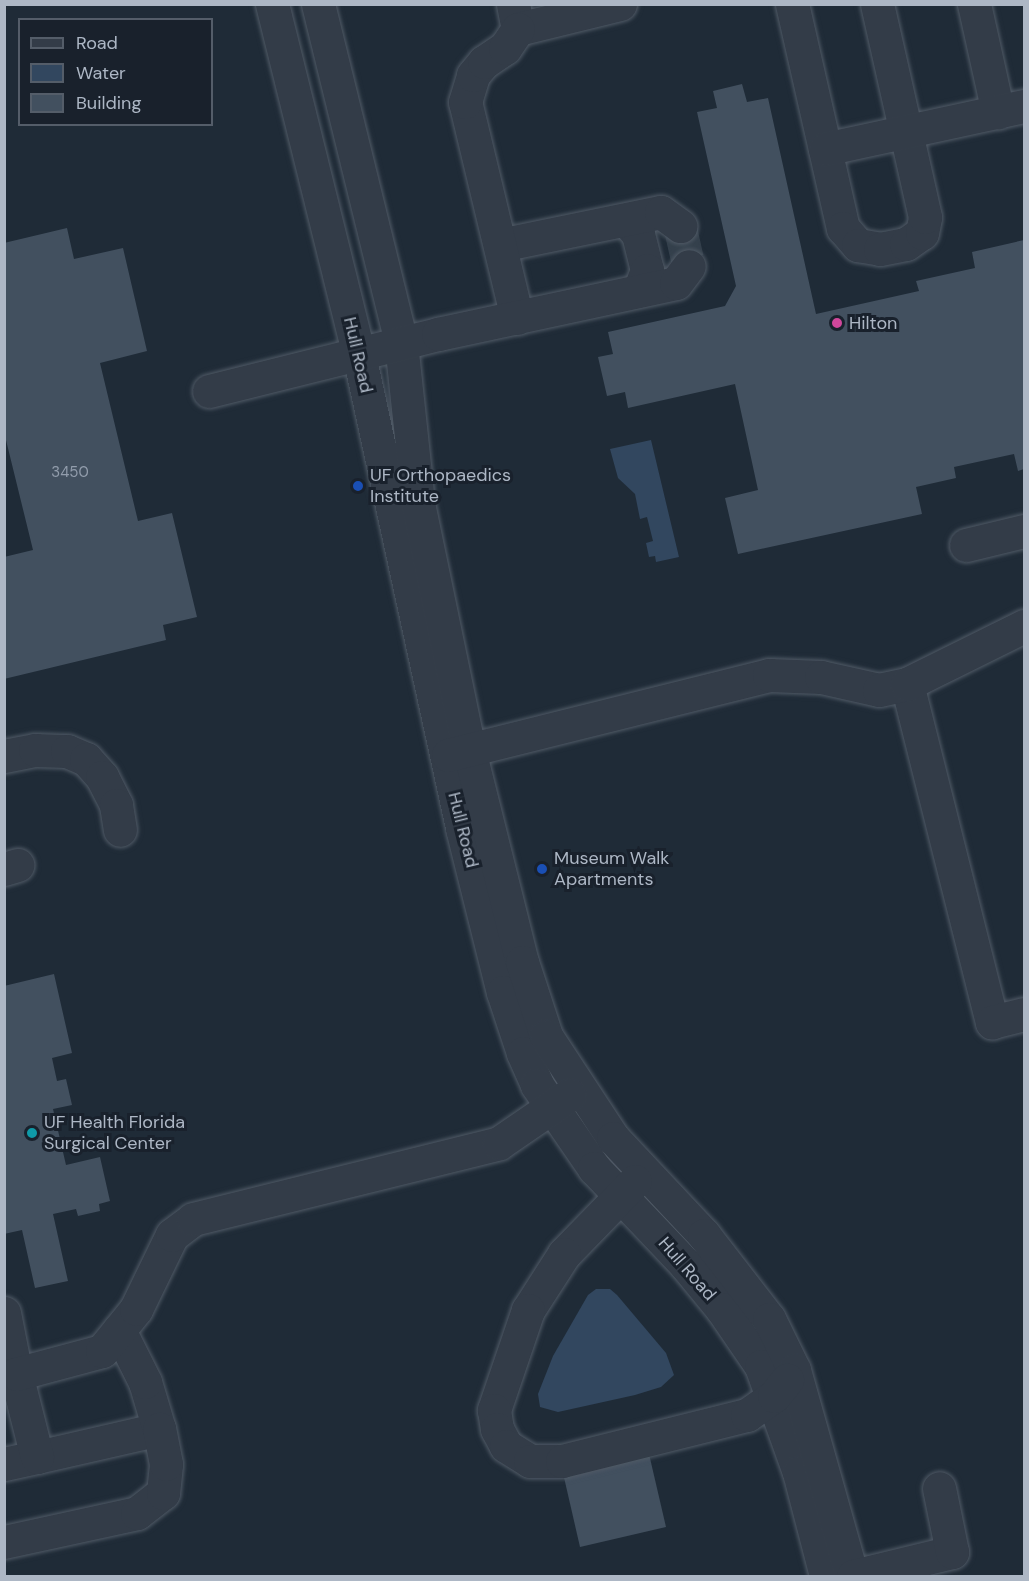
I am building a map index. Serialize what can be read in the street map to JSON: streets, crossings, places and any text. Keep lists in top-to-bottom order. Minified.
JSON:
{"streets":{"street":["Hull Road"]},"places":["Hilton","UF Orthopaedics Institute","Museum Walk Apartments","UF Health Florida Surgical Center"],"house_numbers":["3450"],"legend":["Road","Water","Building"]}
